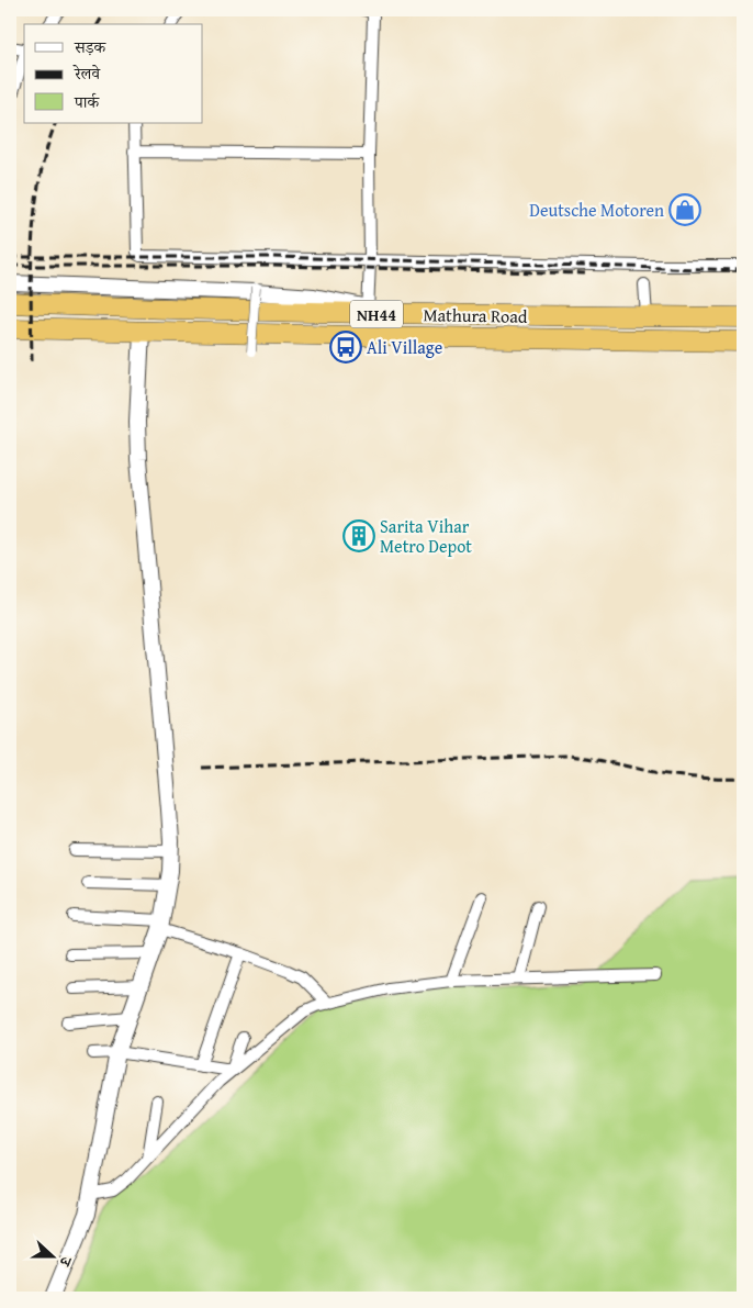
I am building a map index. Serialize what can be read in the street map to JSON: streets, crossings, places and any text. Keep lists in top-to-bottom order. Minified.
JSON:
{"streets":{"highway":["NH44","Mathura Road"]},"places":{"shop":["Deutsche Motoren"],"bus stop":["Ali Village"],"building":["Sarita Vihar Metro Depot"]},"legend":["सड़क","रेलवे","पार्क"],"north":"right"}
